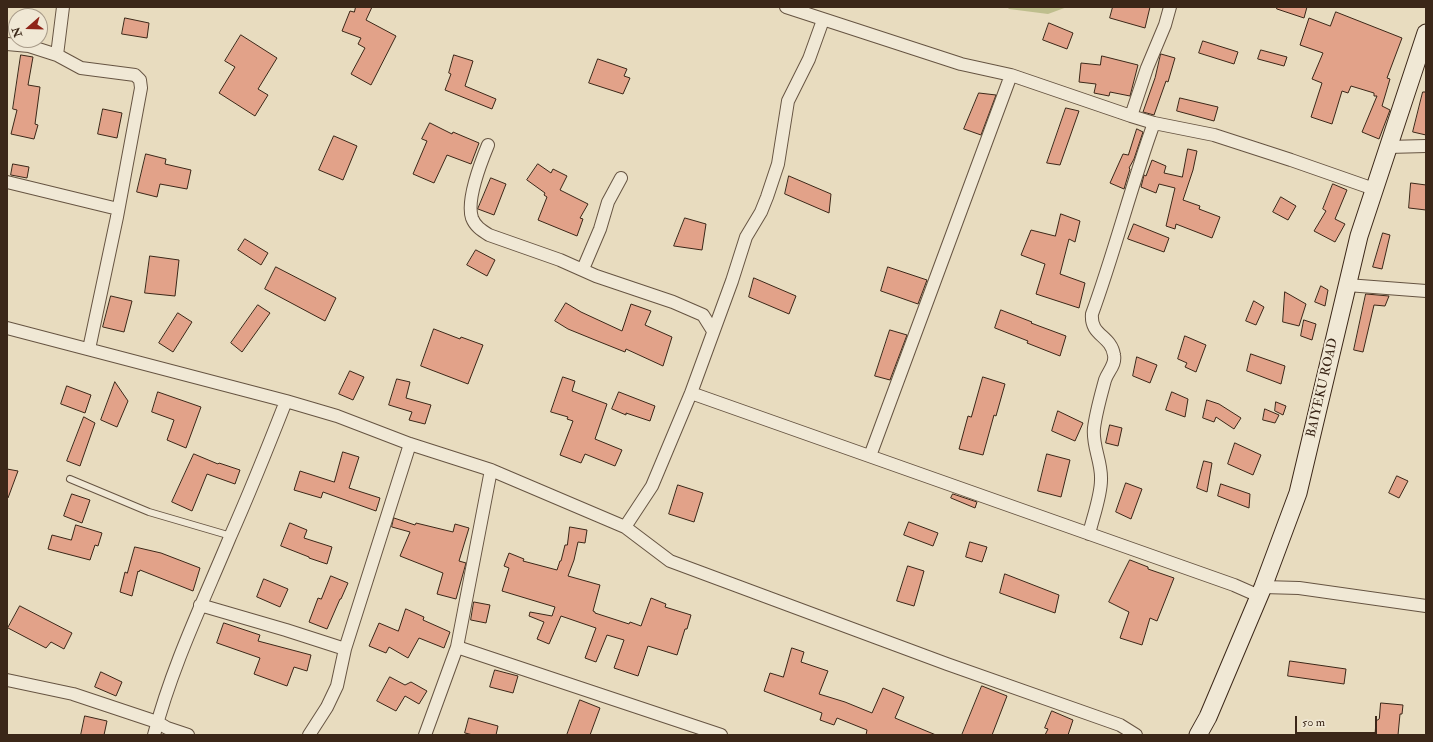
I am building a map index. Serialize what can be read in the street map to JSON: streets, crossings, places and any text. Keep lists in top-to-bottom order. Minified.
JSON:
{"streets":{"main road":["BAIYEKU ROAD"]},"scale_bar":"50 m","north":"left"}
